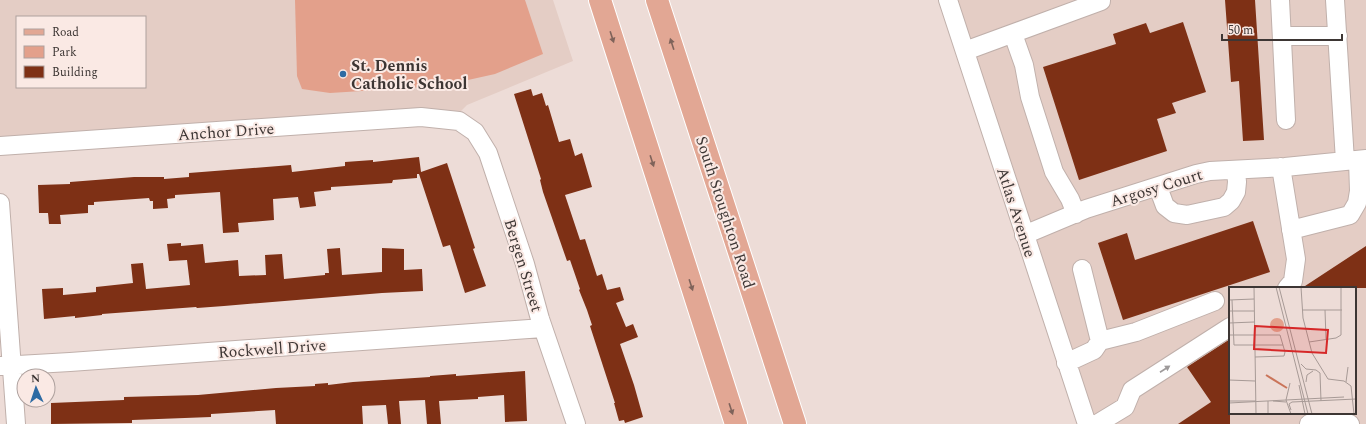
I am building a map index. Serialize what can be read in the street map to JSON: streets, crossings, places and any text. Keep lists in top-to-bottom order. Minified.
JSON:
{"streets":{"main road":["South Stoughton Road"],"street":["Anchor Drive","Argosy Court","Atlas Avenue","Bergen Street","Rockwell Drive"]},"crossings":[["Anchor Drive","Bergen Street"],["Argosy Court","Atlas Avenue"],["Bergen Street","Rockwell Drive"]],"places":["St. Dennis Catholic School"],"legend":["Road","Park","Building"],"scale_bar":"50 m","north":"top"}
